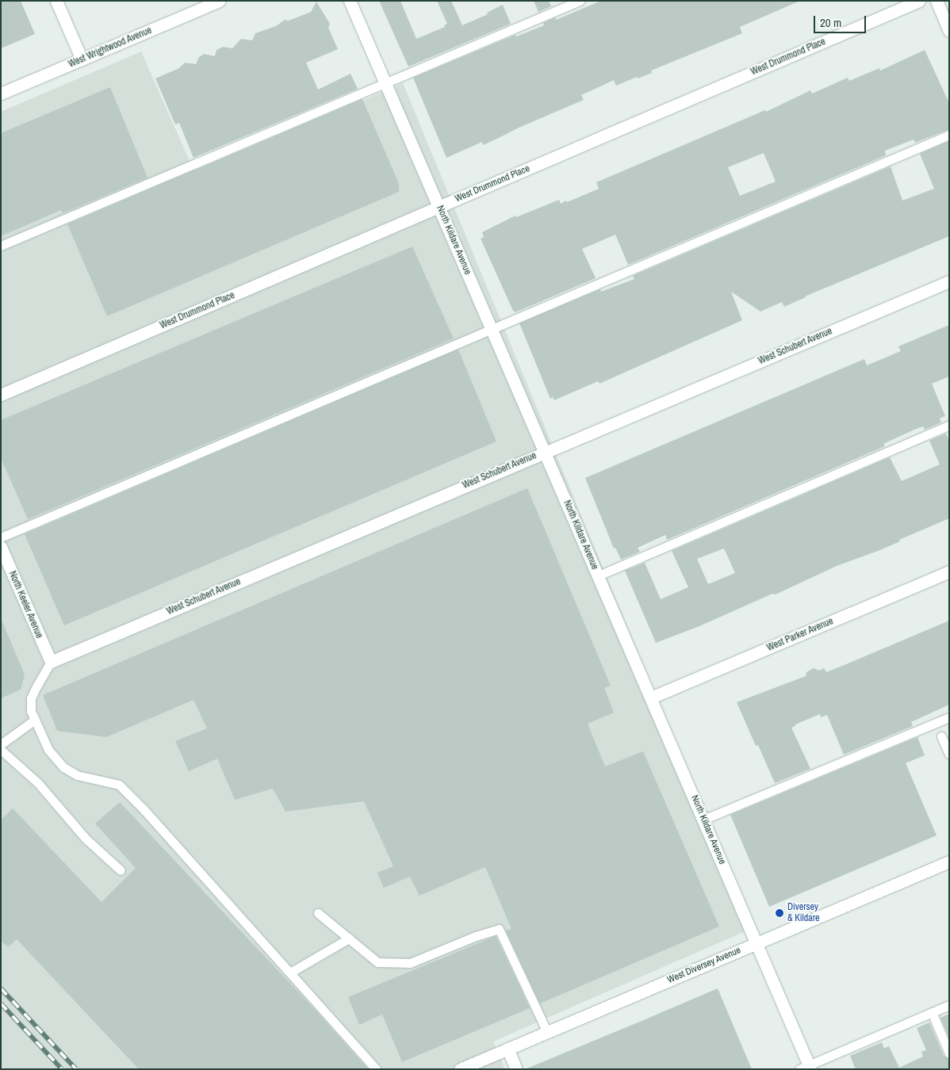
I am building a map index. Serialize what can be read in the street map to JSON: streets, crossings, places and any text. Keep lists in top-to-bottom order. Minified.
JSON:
{"streets":{"street":["West Wrightwood Avenue","West Drummond Place","North Kildare Avenue","West Schubert Avenue","North Keeler Avenue","West Parker Avenue","West Diversey Avenue"]},"crossings":[["West Drummond Place","North Kildare Avenue"],["North Kildare Avenue","West Schubert Avenue"],["North Kildare Avenue","West Parker Avenue"],["North Kildare Avenue","West Diversey Avenue"],["West Schubert Avenue","North Keeler Avenue"]],"places":["Diversey & Kildare"],"scale_bar":"20 m"}
